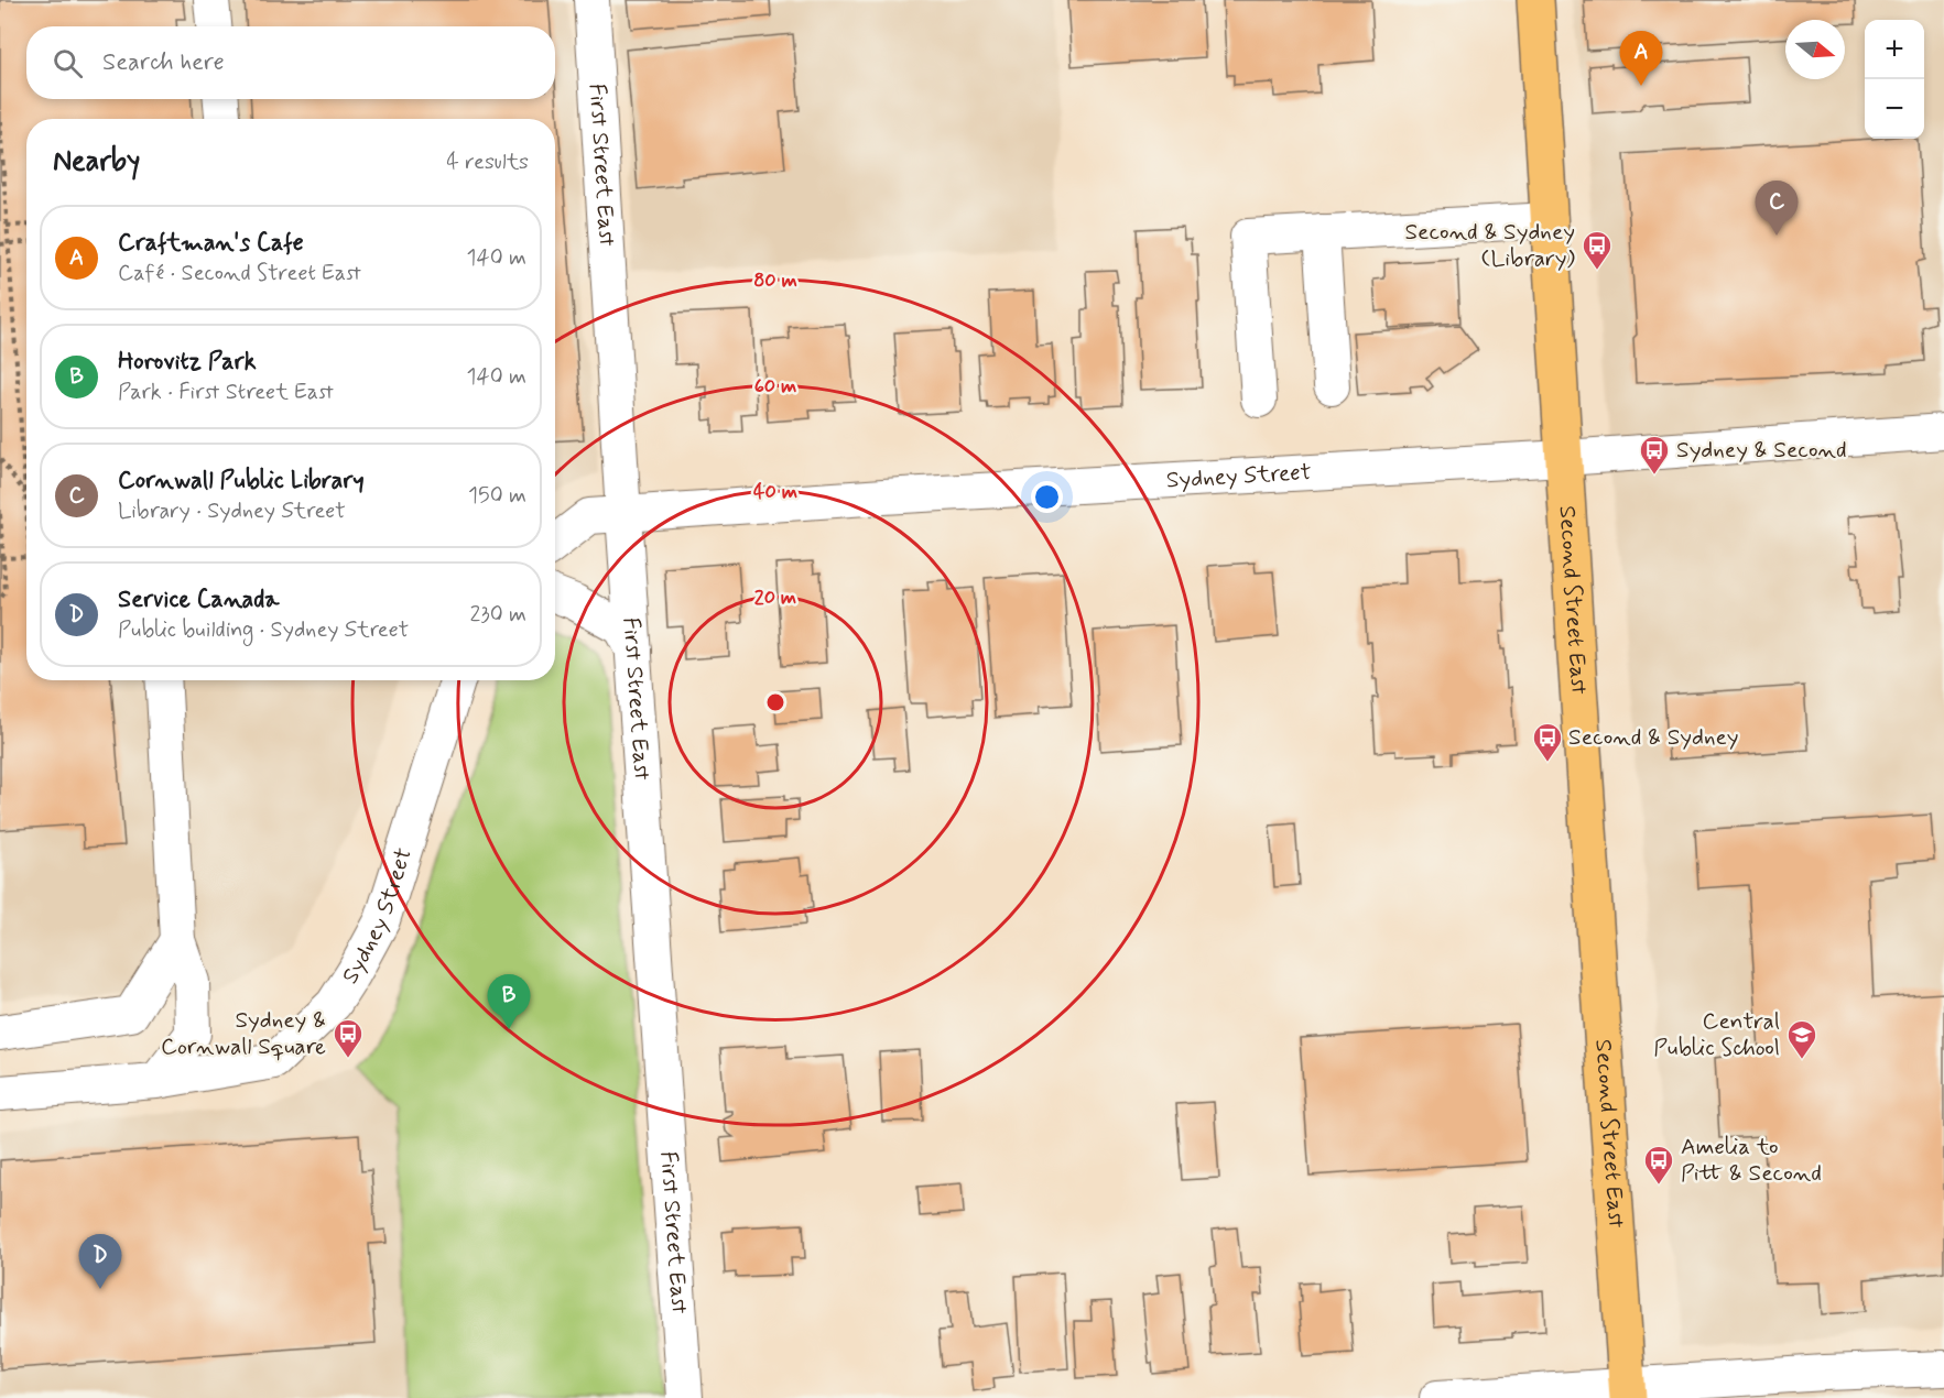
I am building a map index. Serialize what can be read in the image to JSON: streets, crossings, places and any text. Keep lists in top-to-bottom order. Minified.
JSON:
{"streets":{"main road":["Second Street East"],"street":["First Street East","Sydney Street"]},"crossings":[["First Street East","Sydney Street"],["Sydney Street","Second Street East"]],"places":{"bus stop":["Second & Sydney (Library)","Sydney & Second","Second & Sydney","Sydney & Cornwall Square","Amelia to Pitt & Second"],"school or university":["Central Public School"]},"north":"right","page":{"map_buttons":["+","−"],"search":"Search here","pins":["A","C","B","D"],"heading":["Nearby","4 results"],"list":[{"mark":"A","name":"Craftman's Cafe","note":"Café · Second Street East","value":"140 m"},{"mark":"B","name":"Horovitz Park","note":"Park · First Street East","value":"140 m"},{"mark":"C","name":"Cornwall Public Library","note":"Library · Sydney Street","value":"150 m"},{"mark":"D","name":"Service Canada","note":"Public building · Sydney Street","value":"230 m"}]},"rings":["80 m","60 m","40 m","20 m"]}
